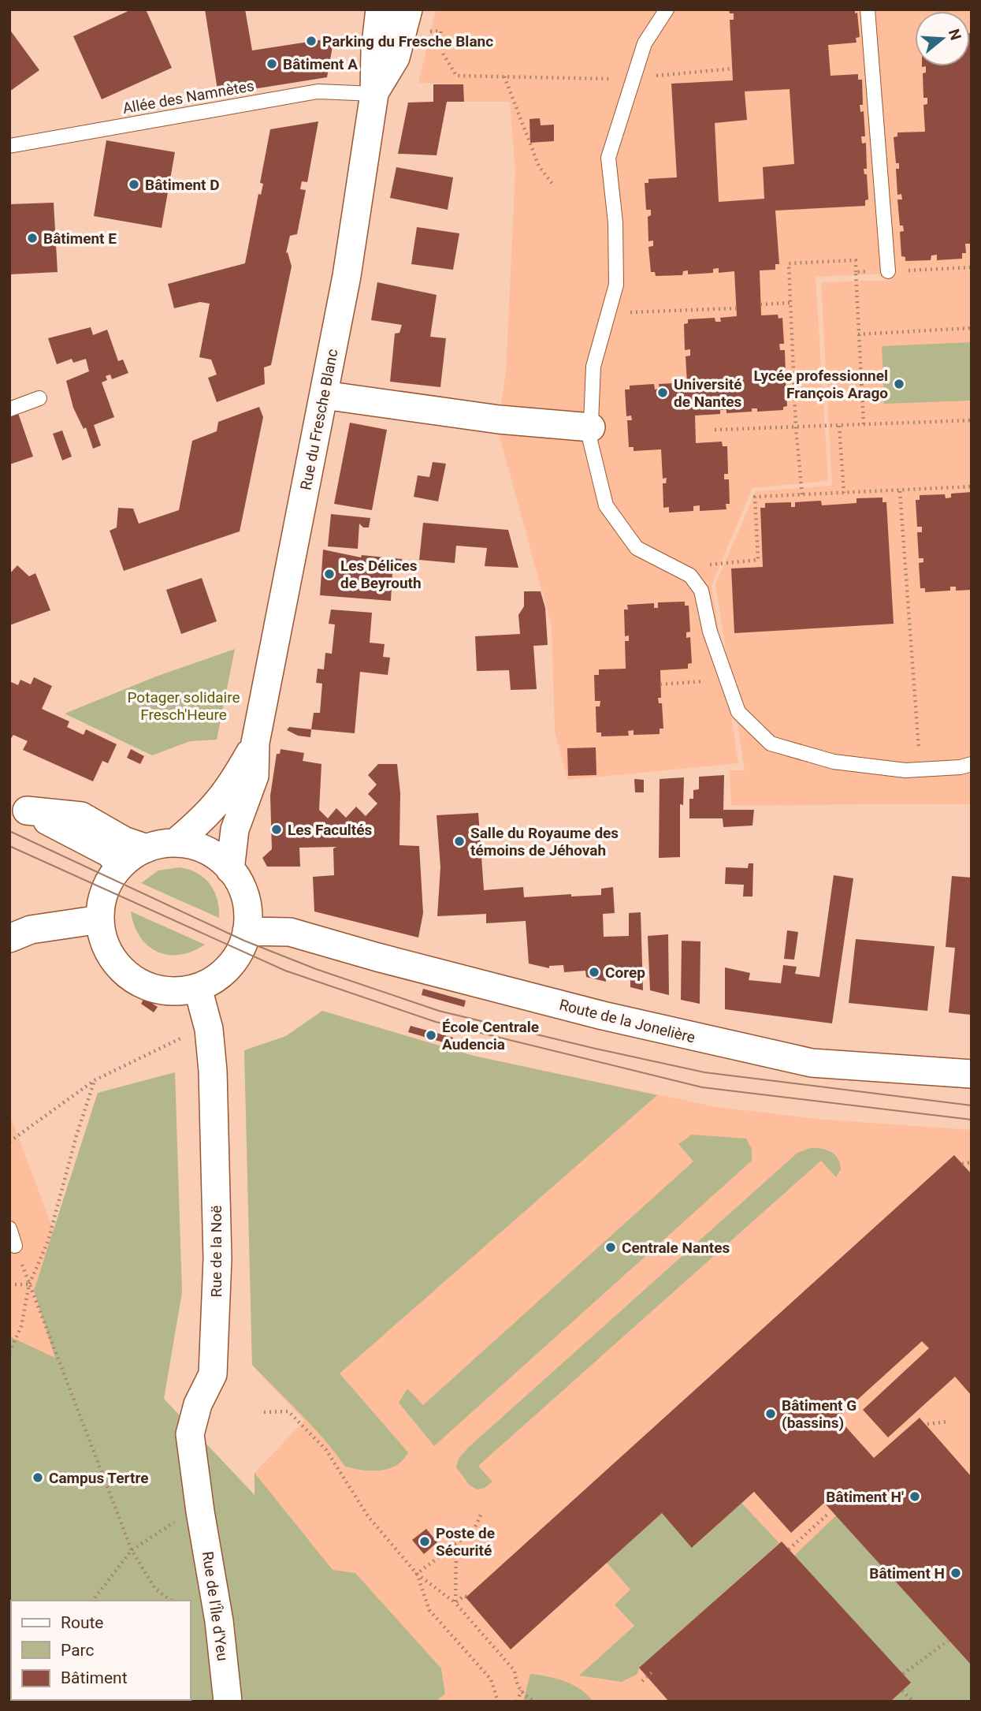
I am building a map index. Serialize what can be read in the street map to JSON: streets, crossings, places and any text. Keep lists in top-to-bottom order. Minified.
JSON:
{"streets":{"street":["Rue du Fresche Blanc","Route de la Jonelière","Rue de la Noë","Rue de l'Île d'Yeu"],"lane":["Allée des Namnètes"]},"crossings":[["Allée des Namnètes","Rue du Fresche Blanc"],["Rue du Fresche Blanc","Route de la Jonelière"],["Rue du Fresche Blanc","Rue de la Noë"],["Route de la Jonelière","Rue de la Noë"],["Rue de la Noë","Rue de l'Île d'Yeu"]],"parks":["Potager solidaire Fresch'Heure"],"places":["Parking du Fresche Blanc","Bâtiment A","Bâtiment D","Bâtiment E","Lycée professionnel François Arago","Université de Nantes","Les Délices de Beyrouth","Les Facultés","Salle du Royaume des témoins de Jéhovah","Corep","École Centrale Audencia","Centrale Nantes","Bâtiment G (bassins)","Campus Tertre","Bâtiment H'","Poste de Sécurité","Bâtiment H"],"legend":["Route","Parc","Bâtiment"],"north":"right"}
